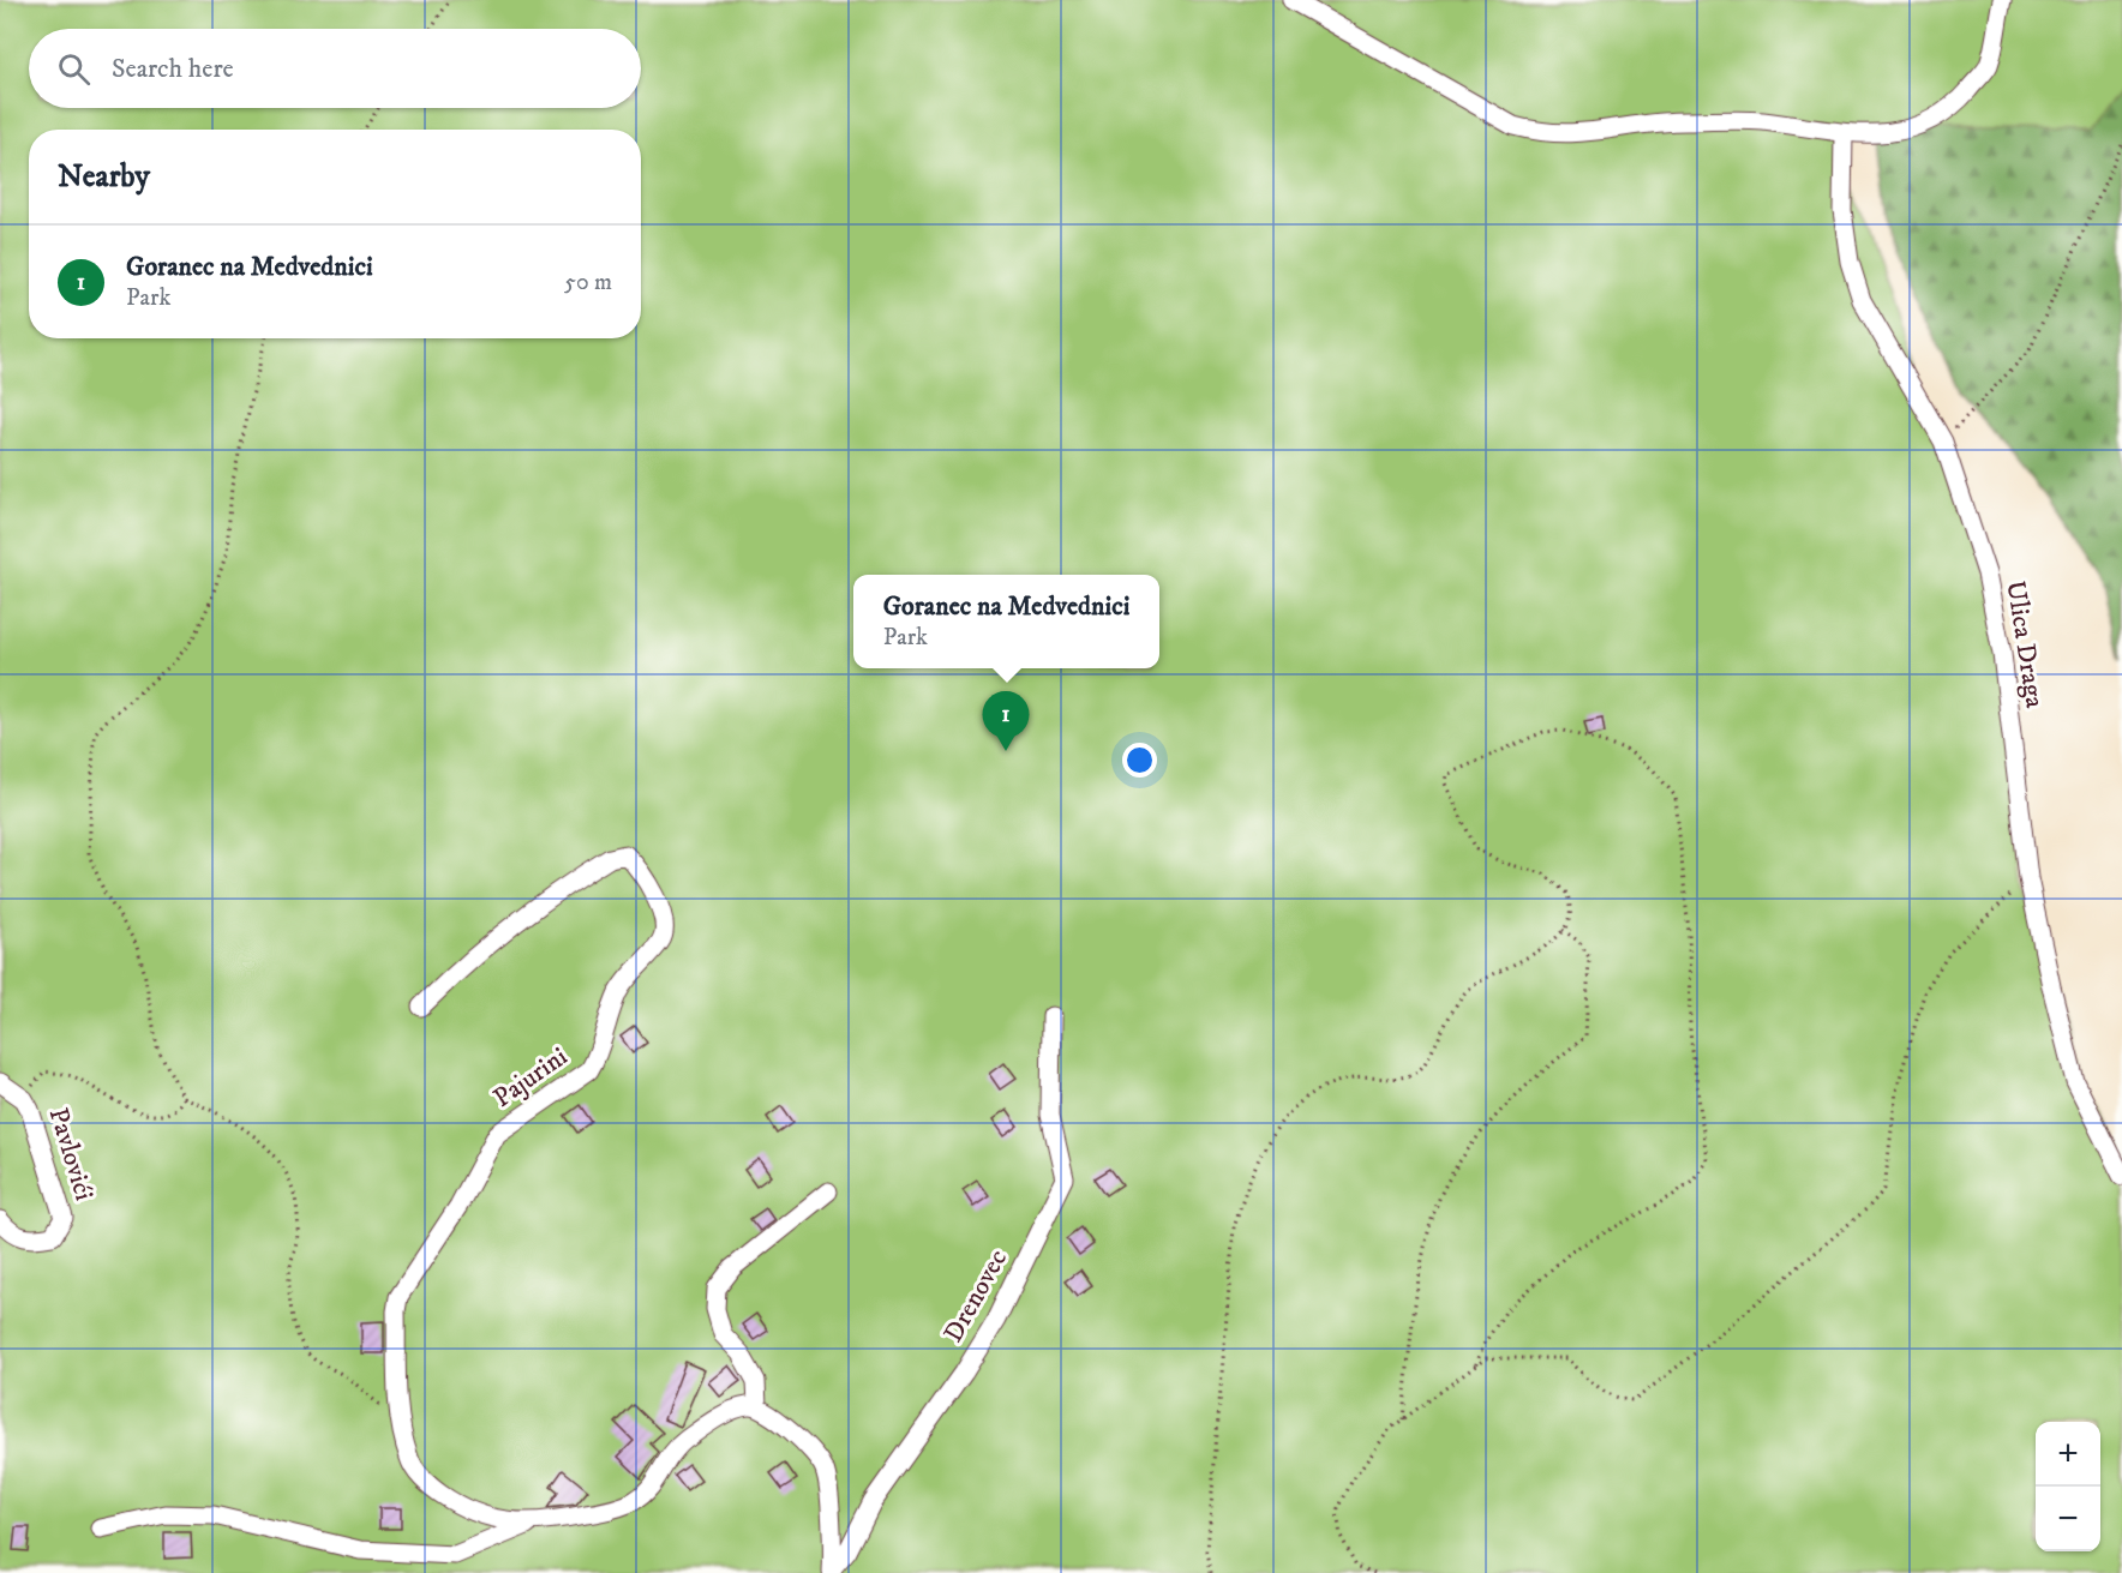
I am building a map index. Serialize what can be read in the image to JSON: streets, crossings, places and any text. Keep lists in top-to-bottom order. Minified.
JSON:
{"streets":{"street":["Ulica Draga","Pajurini","Pavlovići","Drenovec"]},"page":{"search":"Search here","heading":"Nearby","list":[{"mark":"1","name":"Goranec na Medvednici","note":"Park","value":"50 m"}],"popup":["Goranec na Medvednici","Park"],"pins":"1","map_buttons":["+","−"]}}
